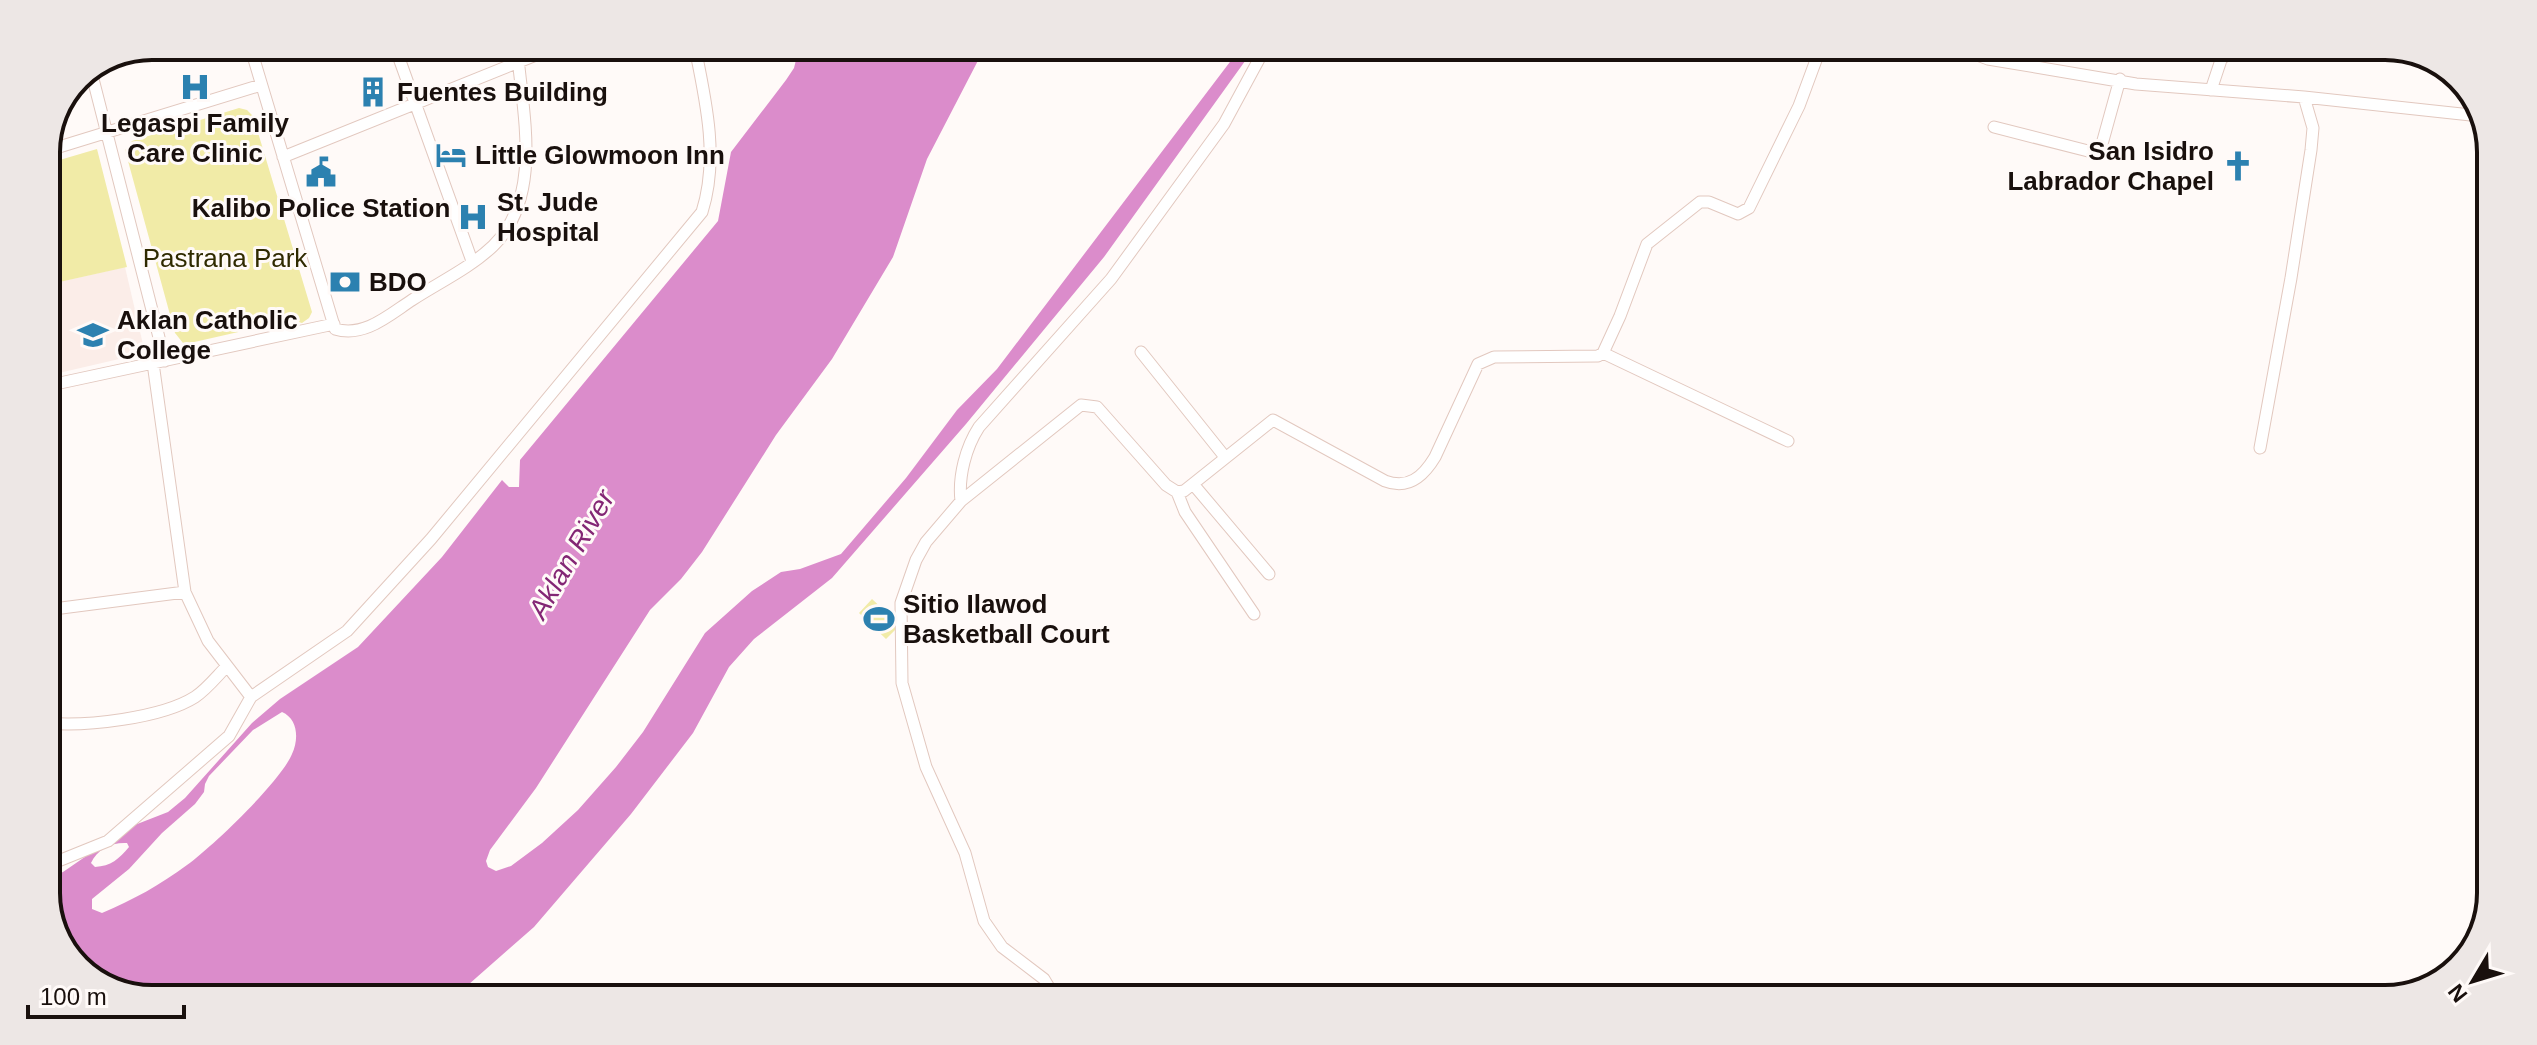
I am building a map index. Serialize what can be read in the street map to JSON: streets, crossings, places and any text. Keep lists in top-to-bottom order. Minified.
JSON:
{"water":["Aklan River"],"parks":["Pastrana Park"],"places":{"hospital":["Legaspi Family Care Clinic","St. Jude Hospital"],"building":["Fuentes Building"],"hotel":["Little Glowmoon Inn"],"church":["San Isidro Labrador Chapel"],"public building":["Kalibo Police Station"],"bank":["BDO"],"school or university":["Aklan Catholic College"],"sports":["Sitio Ilawod Basketball Court"]},"scale_bar":"100 m","north":"bottom left"}
